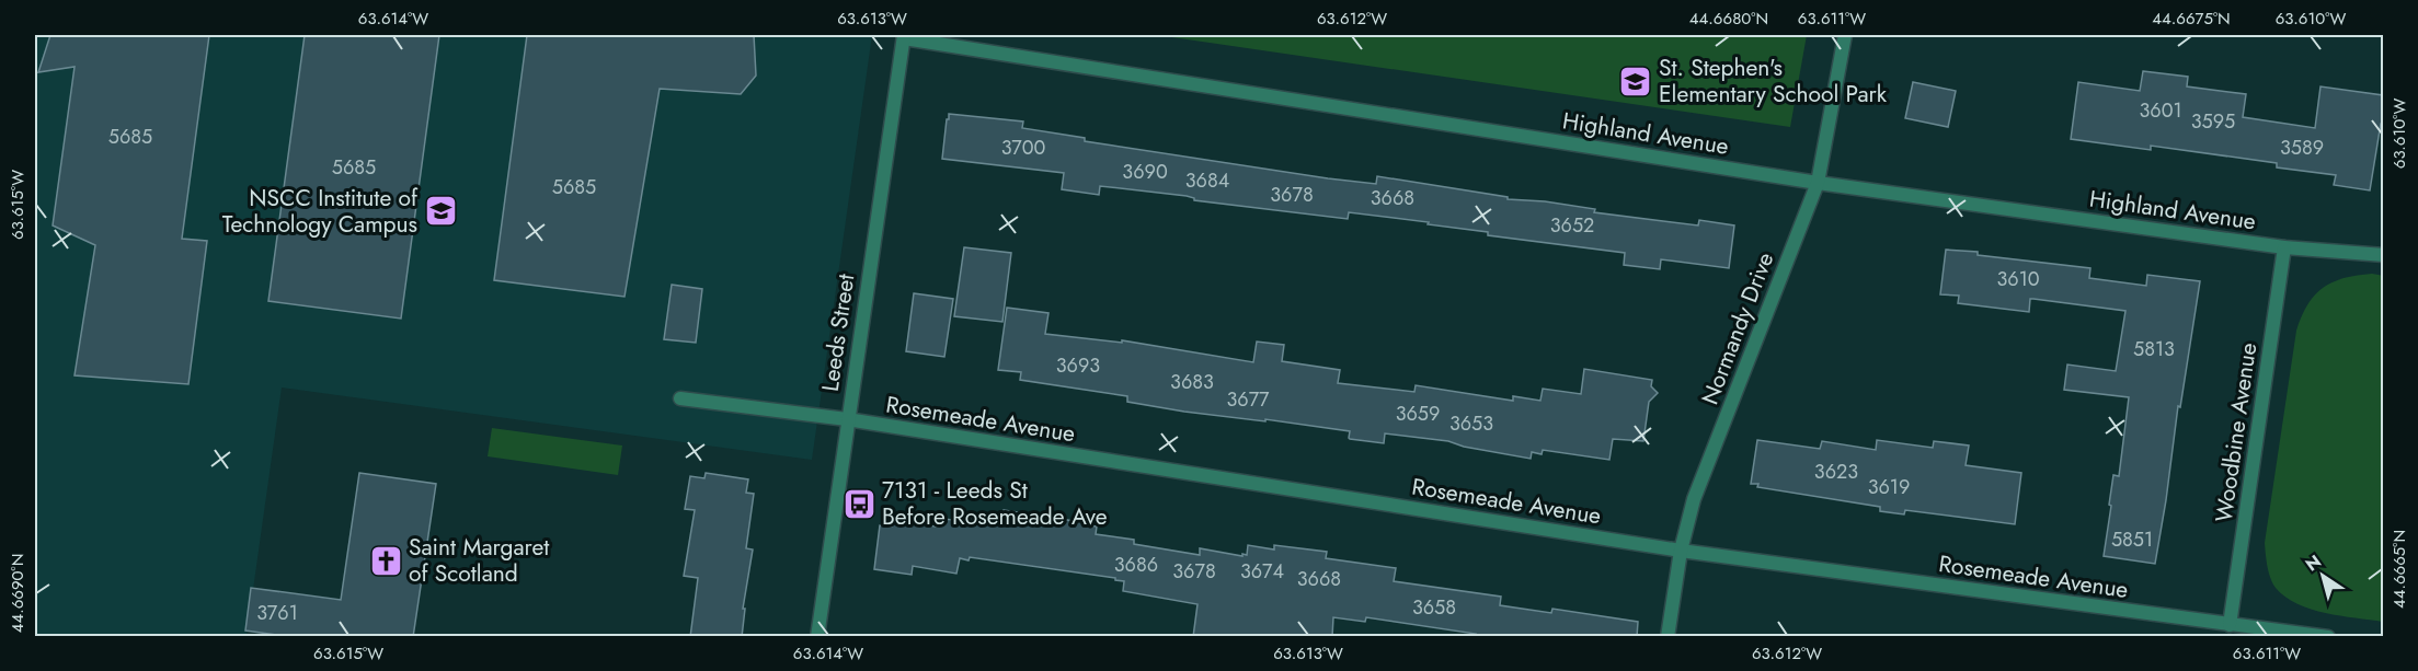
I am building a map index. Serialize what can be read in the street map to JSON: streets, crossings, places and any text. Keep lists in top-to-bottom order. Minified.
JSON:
{"streets":{"street":["Highland Avenue","Normandy Drive","Leeds Street","Rosemeade Avenue","Woodbine Avenue"]},"crossings":[["Highland Avenue","Normandy Drive"],["Highland Avenue","Leeds Street"],["Highland Avenue","Woodbine Avenue"],["Normandy Drive","Rosemeade Avenue"],["Leeds Street","Rosemeade Avenue"],["Rosemeade Avenue","Woodbine Avenue"]],"places":{"school or university":["St. Stephen's Elementary School Park","NSCC Institute of Technology Campus"],"bus stop":["7131 - Leeds St Before Rosemeade Ave"],"church":["Saint Margaret of Scotland"]},"house_numbers":["3601","3595","5685","3700","3589","5685","3690","3684","5685","3678","3668","3652","3610","5813","3693","3683","3677","3659","3653","3623","3619","5851","3686","3678","3674","3668","3658","3761"],"north":"top left","coordinates":["63.614°W","63.613°W","63.612°W","44.6680°N","63.611°W","44.6675°N","63.610°W","63.615°W","44.6665°N","44.6690°N"]}
